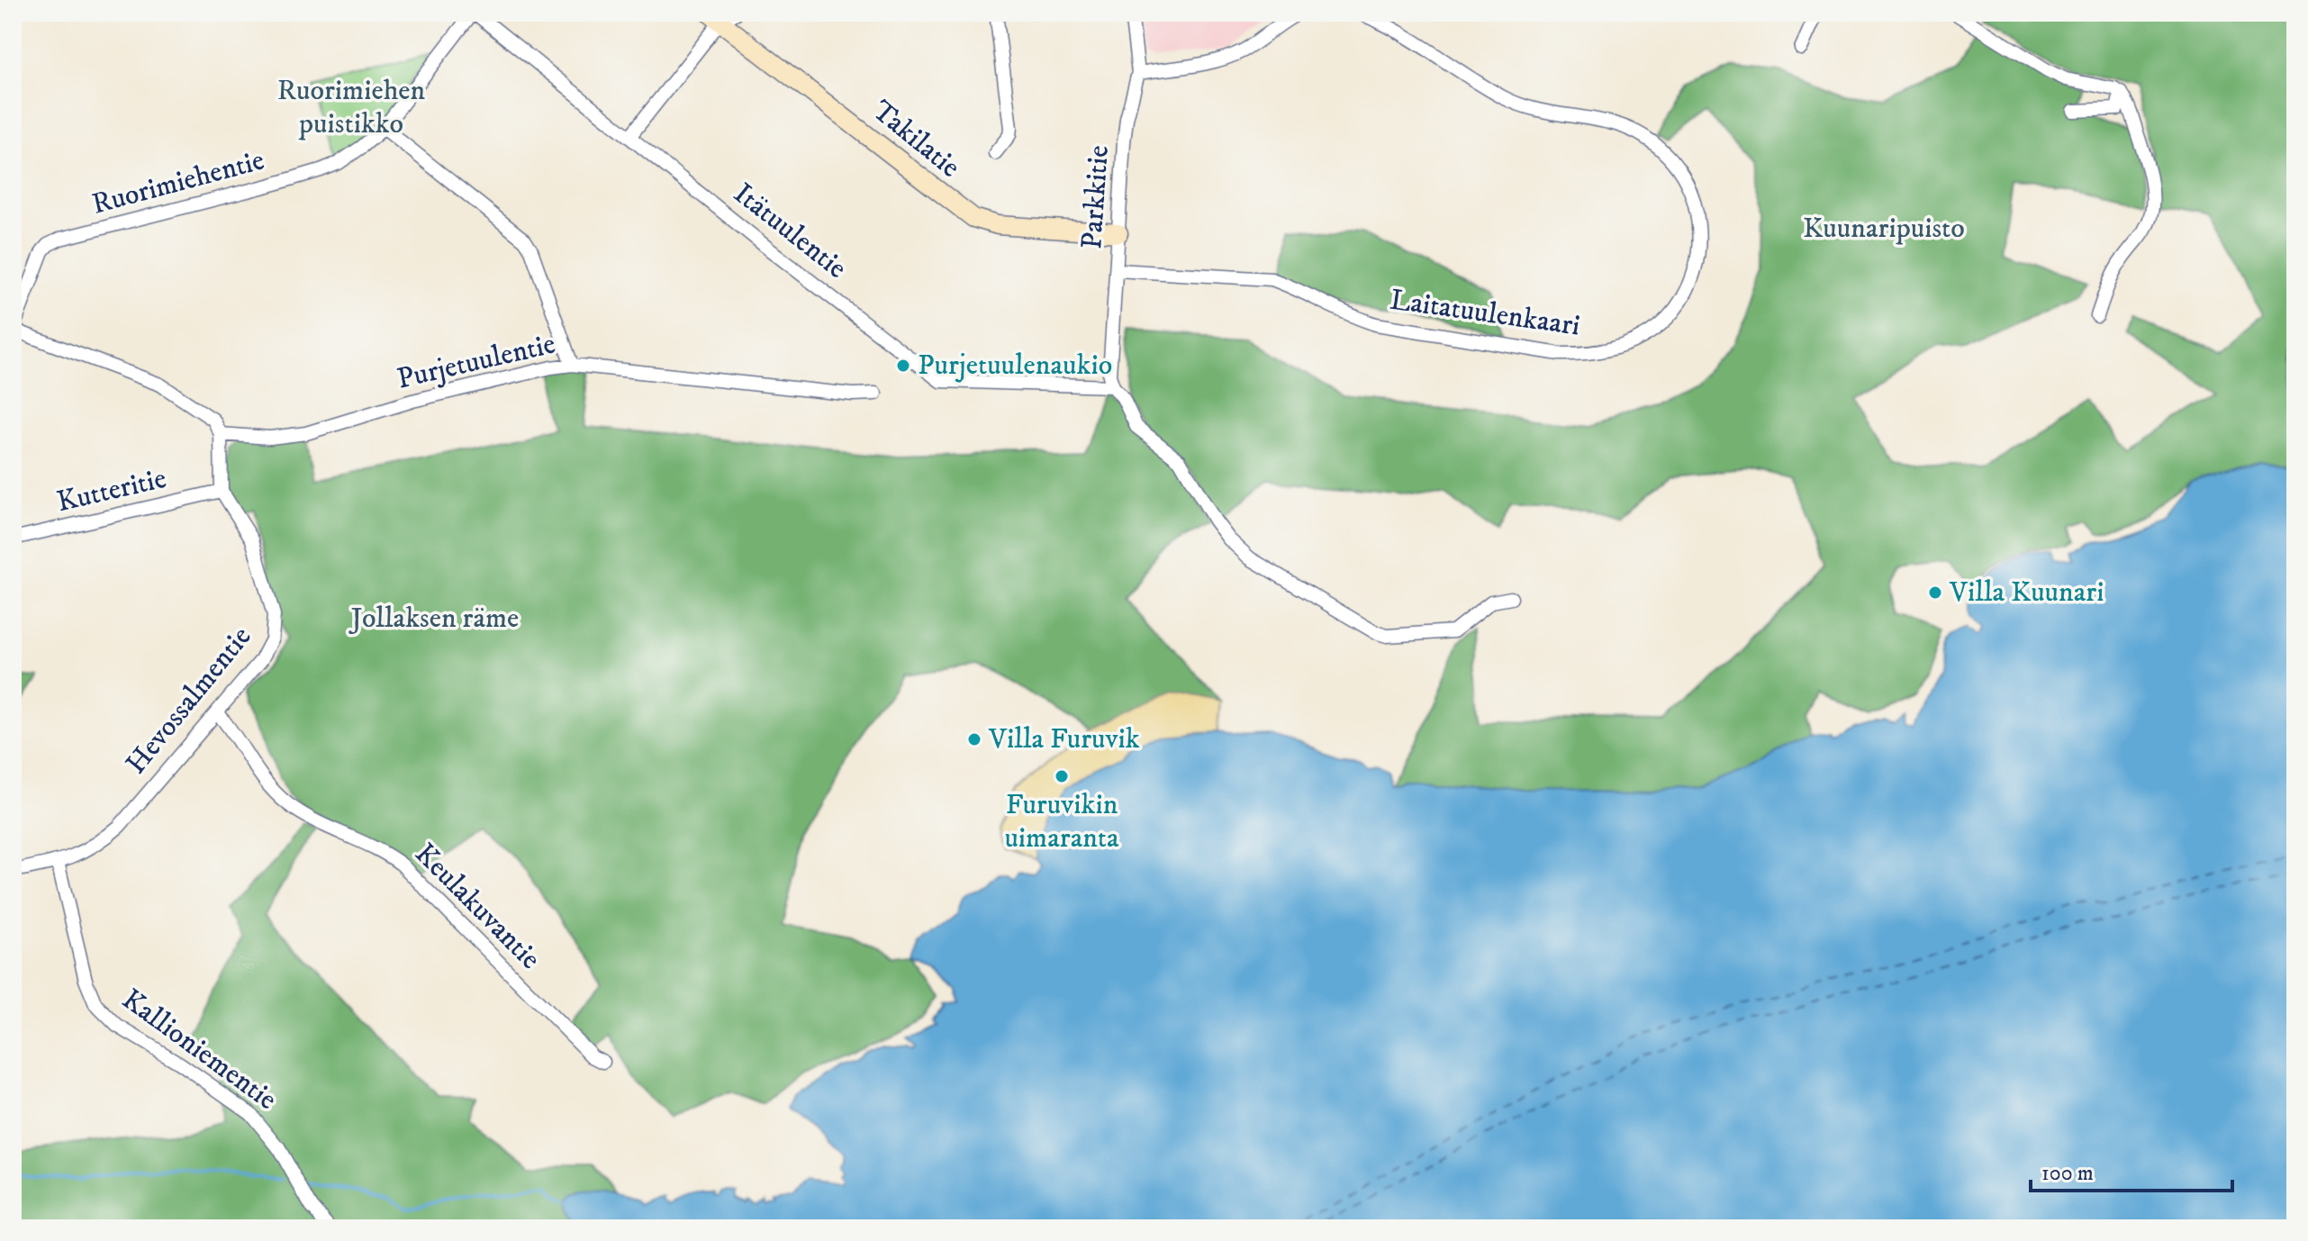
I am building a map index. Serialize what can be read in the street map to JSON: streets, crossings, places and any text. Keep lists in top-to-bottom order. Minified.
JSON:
{"streets":{"street":["Takilatie","Ruorimiehentie","Parkkitie","Itätuulentie","Laitatuulenkaari","Purjetuulentie","Kutteritie","Hevossalmentie","Keulakuvantie","Kallioniementie"]},"crossings":[["Takilatie","Parkkitie"],["Ruorimiehentie","Itätuulentie"],["Parkkitie","Itätuulentie"],["Parkkitie","Laitatuulenkaari"],["Kutteritie","Hevossalmentie"],["Hevossalmentie","Keulakuvantie"],["Hevossalmentie","Kallioniementie"]],"parks":["Ruorimiehen puistikko","Kuunaripuisto","Jollaksen räme"],"places":["Purjetuulenaukio","Villa Kuunari","Villa Furuvik","Furuvikin uimaranta"],"scale_bar":"100 m"}
